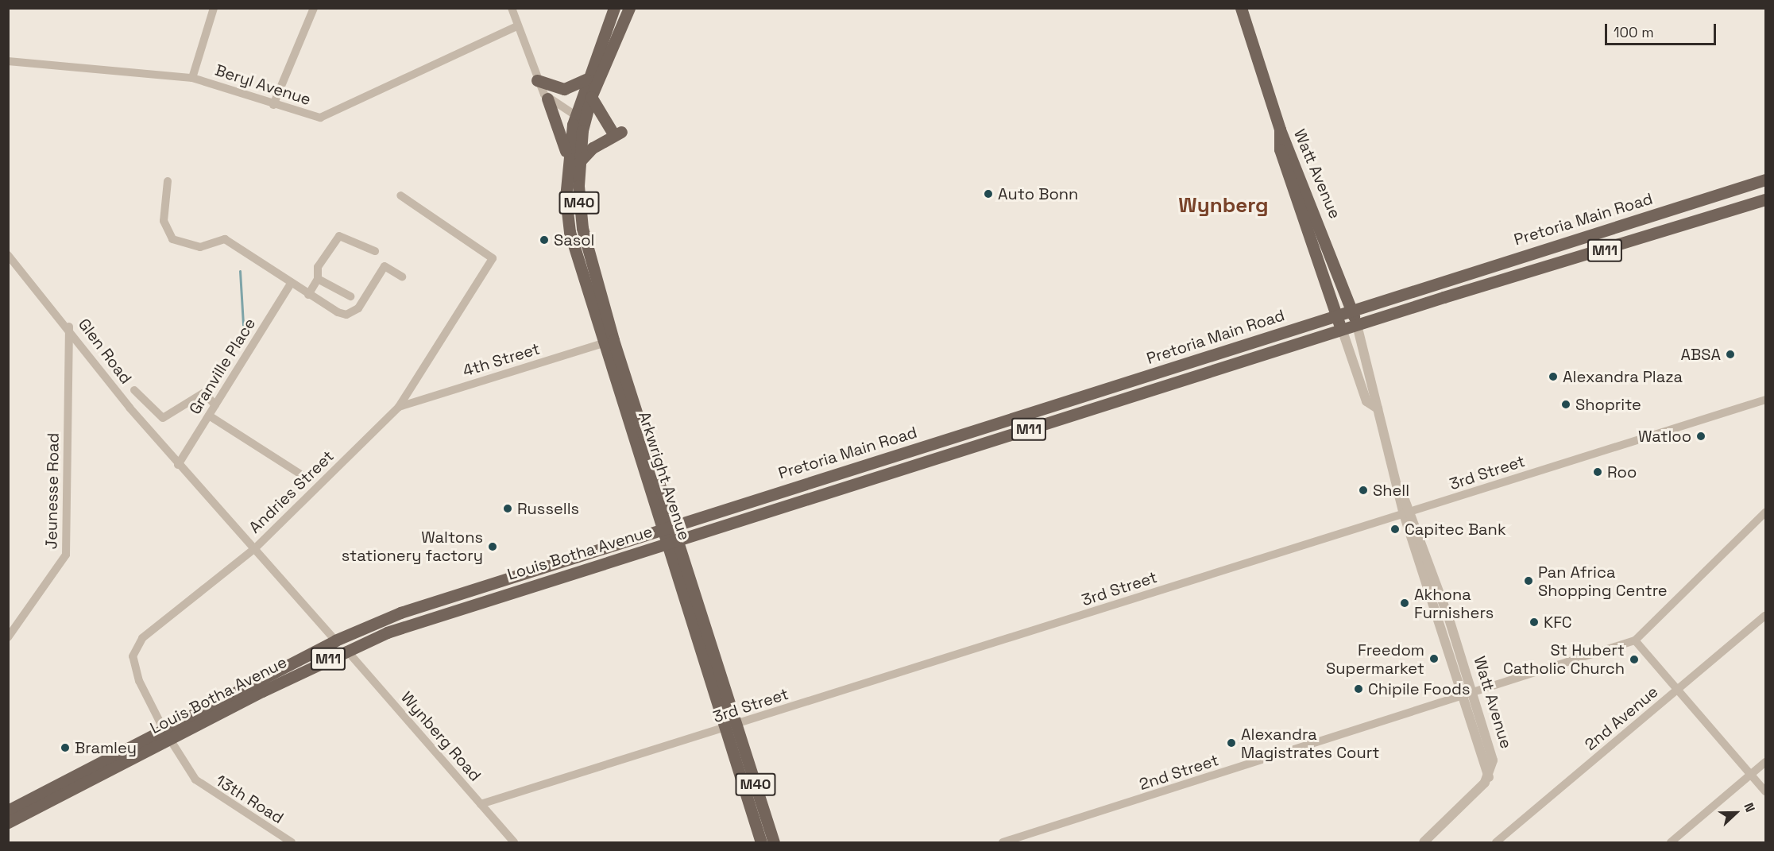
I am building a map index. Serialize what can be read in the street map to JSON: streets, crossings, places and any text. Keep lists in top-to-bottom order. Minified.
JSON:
{"streets":{"main road":["Watt Avenue","M40","Pretoria Main Road","M11","Arkwright Avenue","Louis Botha Avenue"],"street":["Beryl Avenue","Glen Road","4th Street","Granville Place","3rd Street","Jeunesse Road","Andries Street","2nd Avenue","Wynberg Road","2nd Street","13th Road"]},"crossings":[["Watt Avenue","Pretoria Main Road"],["Watt Avenue","3rd Street"],["Watt Avenue","2nd Street"],["M40","Arkwright Avenue"],["Pretoria Main Road","Arkwright Avenue"],["Pretoria Main Road","Louis Botha Avenue"],["Glen Road","Granville Place"],["Glen Road","Jeunesse Road"],["4th Street","Arkwright Avenue"],["4th Street","Andries Street"],["3rd Street","Arkwright Avenue"],["3rd Street","Wynberg Road"],["Arkwright Avenue","Louis Botha Avenue"],["Andries Street","Louis Botha Avenue"],["Andries Street","13th Road"],["Louis Botha Avenue","Wynberg Road"],["Louis Botha Avenue","13th Road"]],"districts":["Wynberg"],"places":["Auto Bonn","Sasol","ABSA","Alexandra Plaza","Shoprite","Watloo","Roo","Shell","Russells","Capitec Bank","Waltons stationery factory","Pan Africa Shopping Centre","Akhona Furnishers","KFC","Freedom Supermarket","St Hubert Catholic Church","Chipile Foods","Alexandra Magistrates Court","Bramley"],"scale_bar":"100 m","north":"right"}
